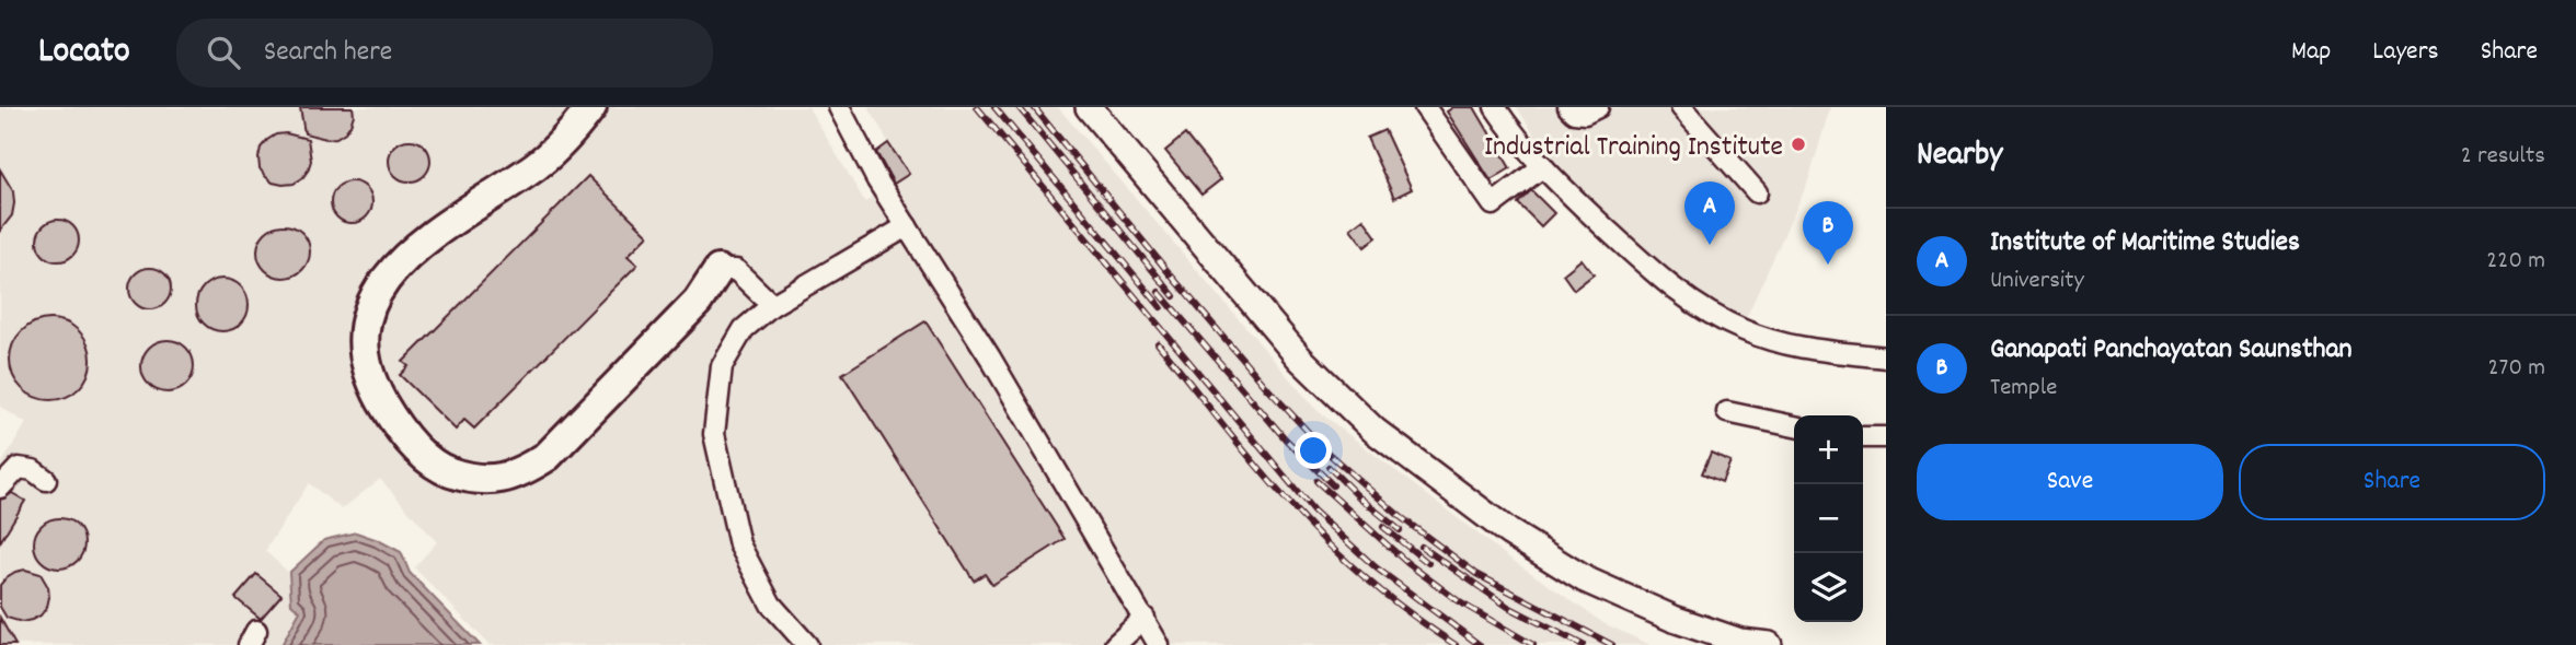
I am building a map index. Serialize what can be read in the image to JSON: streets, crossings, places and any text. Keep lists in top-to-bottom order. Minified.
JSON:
{"places":["Industrial Training Institute"],"page":{"header":"Locato","search":"Search here","nav":["Map","Layers","Share"],"heading":["Nearby","2 results"],"pins":["A","B"],"list":[{"mark":"A","name":"Institute of Maritime Studies","note":"University","value":"220 m"},{"mark":"B","name":"Ganapati Panchayatan Saunsthan","note":"Temple","value":"270 m"}],"map_buttons":["+","−"],"buttons":["Save","Share"]}}
